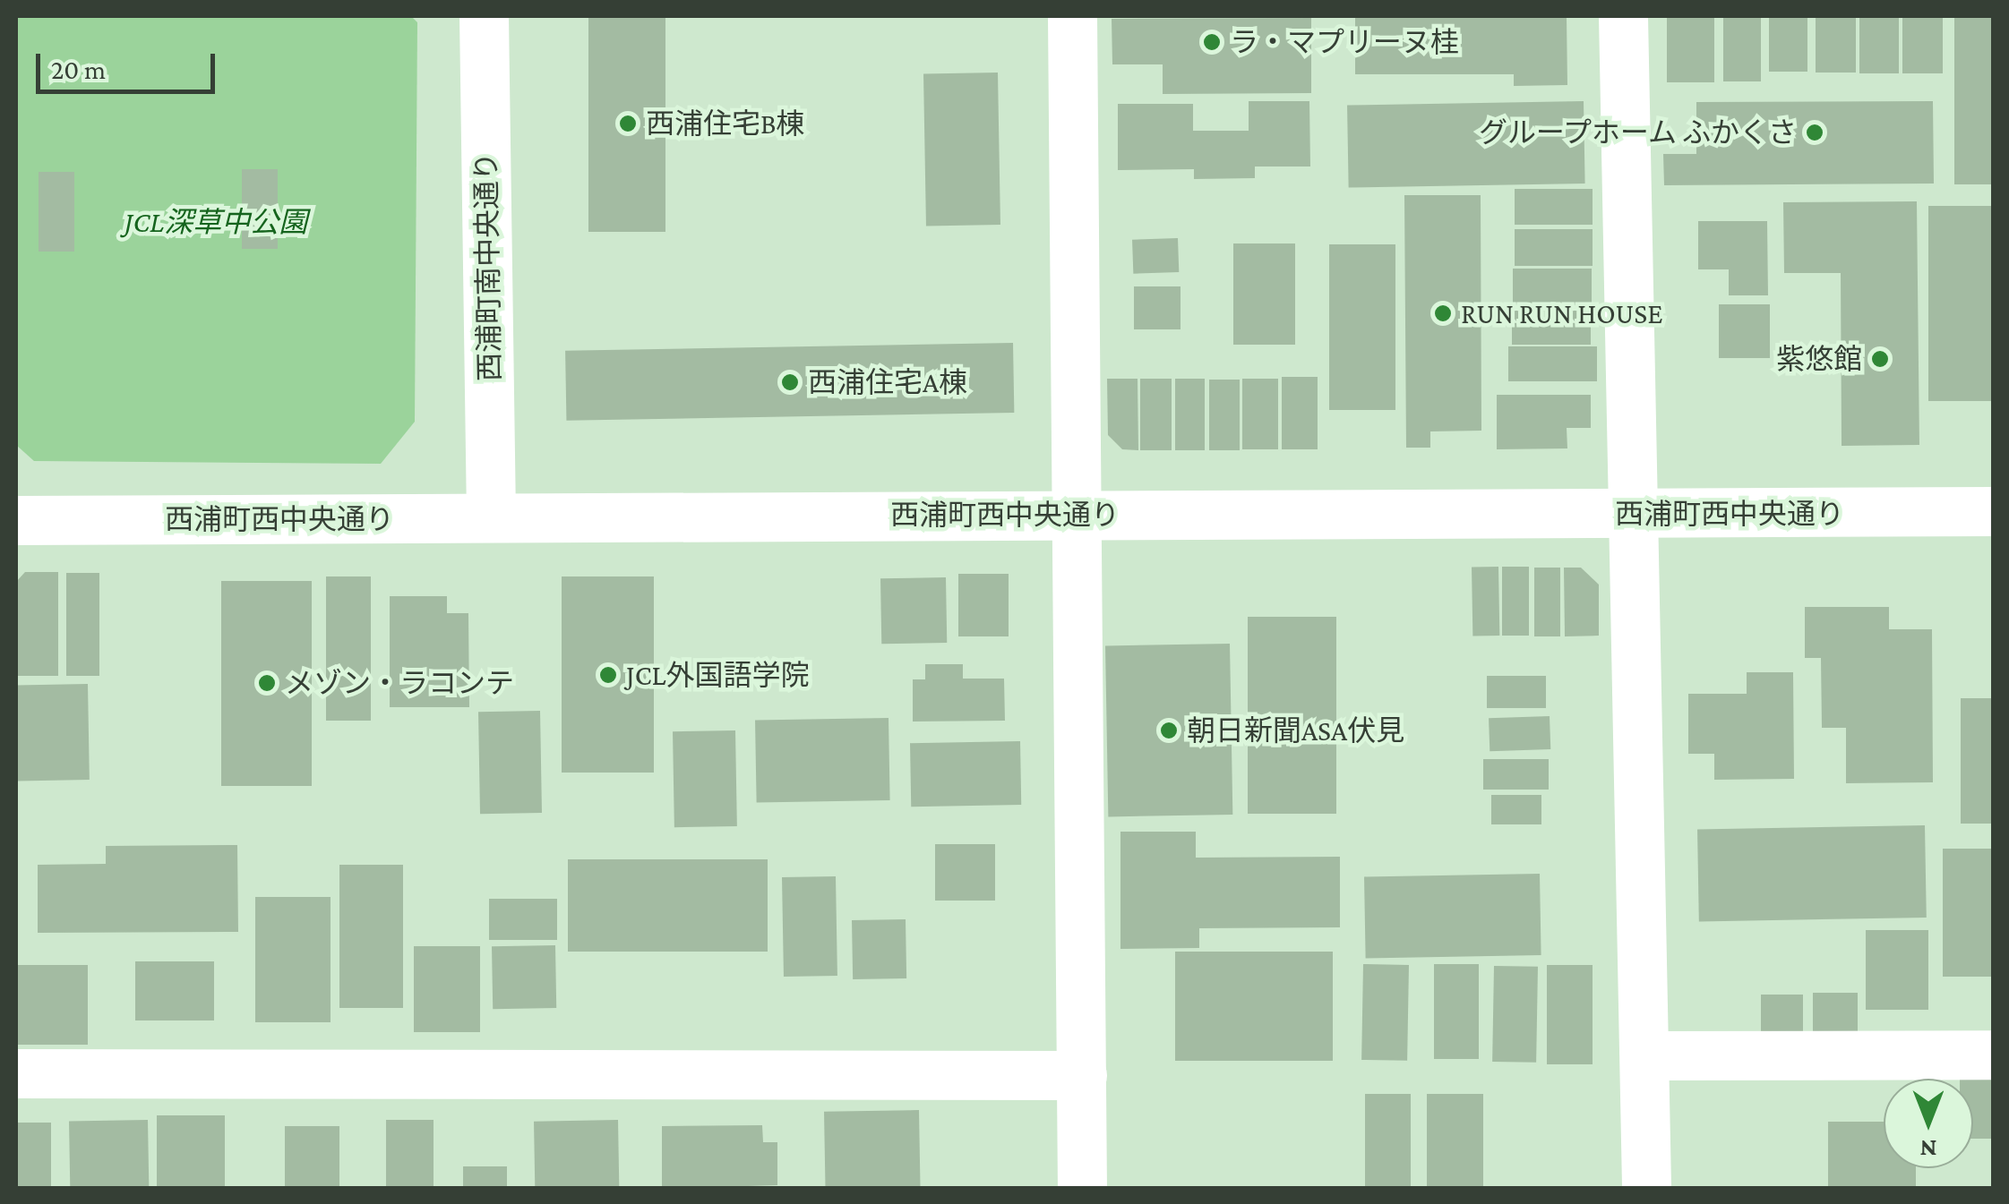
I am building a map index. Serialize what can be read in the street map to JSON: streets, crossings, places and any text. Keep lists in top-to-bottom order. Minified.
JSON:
{"streets":{"street":["西浦町南中央通り","西浦町西中央通り"]},"crossings":[["西浦町南中央通り","西浦町西中央通り"]],"parks":["JCL深草中公園"],"places":["ラ・マプリーヌ桂","西浦住宅B棟","グループホーム ふかくさ","RUN RUN HOUSE","紫悠館","西浦住宅A棟","JCL外国語学院","メゾン・ラコンテ","朝日新聞ASA伏見"],"scale_bar":"20 m","north":"bottom"}
